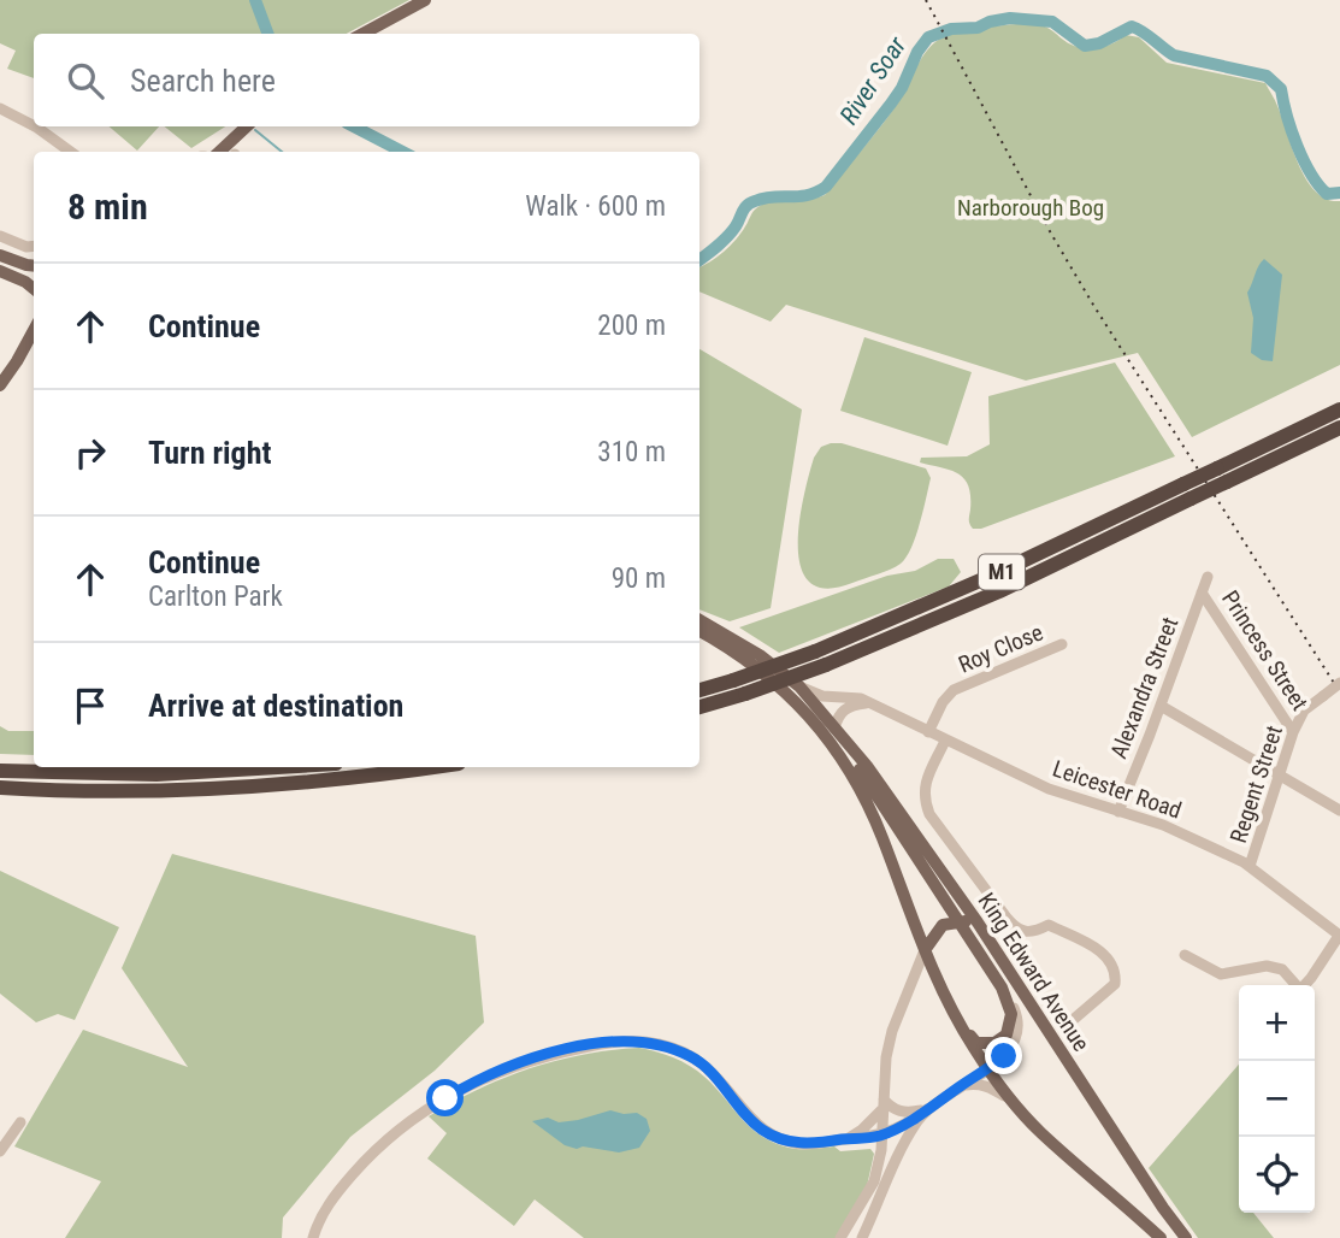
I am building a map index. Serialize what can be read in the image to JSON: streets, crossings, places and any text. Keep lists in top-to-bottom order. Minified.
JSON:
{"streets":{"highway":["M1"],"main road":["King Edward Avenue"],"street":["Roy Close","Princess Street","Alexandra Street","Regent Street","Leicester Road"]},"crossings":[["Roy Close","Leicester Road"],["Princess Street","Alexandra Street"],["Princess Street","Regent Street"],["Alexandra Street","Leicester Road"],["Regent Street","Leicester Road"],["Leicester Road","King Edward Avenue"]],"water":["River Soar"],"parks":["Narborough Bog"],"page":{"search":"Search here","heading":["8 min","Walk · 600 m"],"list":[["Continue","200 m"],["Turn right","310 m"],["Continue","Carlton Park","90 m"],"Arrive at destination"],"map_buttons":["+","−"]}}
